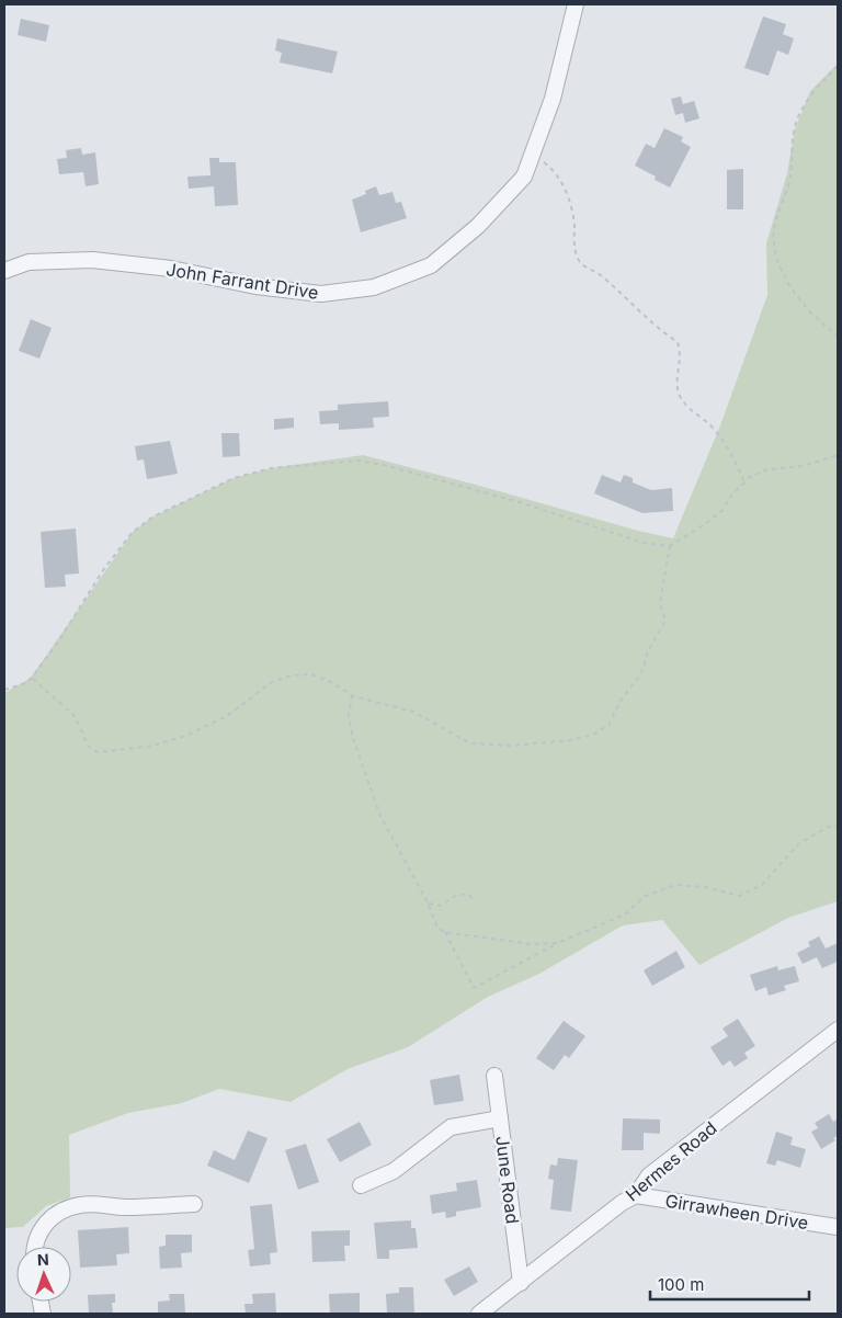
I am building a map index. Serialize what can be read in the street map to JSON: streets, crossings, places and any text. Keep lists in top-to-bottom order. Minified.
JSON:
{"streets":{"street":["John Farrant Drive","Hermes Road","June Road","Girrawheen Drive"]},"crossings":[["Hermes Road","June Road"],["Hermes Road","Girrawheen Drive"]],"scale_bar":"100 m","north":"top"}
